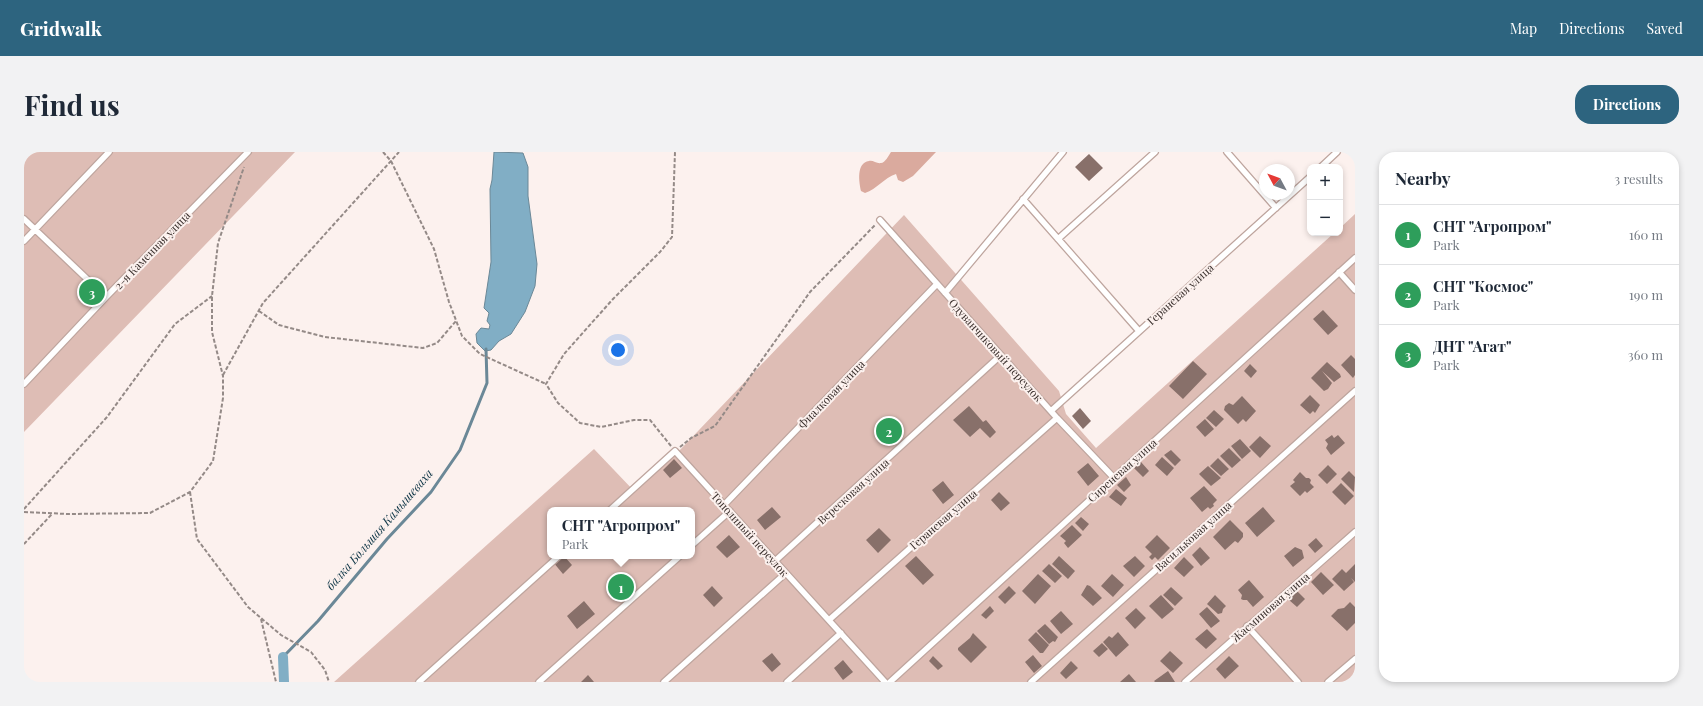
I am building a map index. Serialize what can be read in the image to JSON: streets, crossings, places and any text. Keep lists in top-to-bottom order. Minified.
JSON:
{"streets":{"lane":["2-я Каменная улица","Гераневая улица","Одуванчиковый переулок","Фиалковая улица","Сиреневая улица","Вересковая улица","Тополиный переулок","Васильковая улица","Жасминовая улица"]},"crossings":[["Гераневая улица","Одуванчиковый переулок"],["Гераневая улица","Тополиный переулок"],["Одуванчиковый переулок","Фиалковая улица"],["Одуванчиковый переулок","Сиреневая улица"],["Одуванчиковый переулок","Вересковая улица"],["Фиалковая улица","Тополиный переулок"],["Вересковая улица","Тополиный переулок"]],"water":["балка Большая Камышеваха"],"north":"top left","page":{"header":"Gridwalk","nav":["Map","Directions","Saved"],"buttons":"Directions","title":"Find us","heading":["Nearby","3 results"],"map_buttons":["+","−"],"list":[{"mark":"1","name":"СНТ \"Агропром\"","note":"Park","value":"160 m"},{"mark":"2","name":"СНТ \"Космос\"","note":"Park","value":"190 m"},{"mark":"3","name":"ДНТ \"Агат\"","note":"Park","value":"360 m"}],"pins":["3","2","1"],"popup":["СНТ \"Агропром\"","Park"]}}
